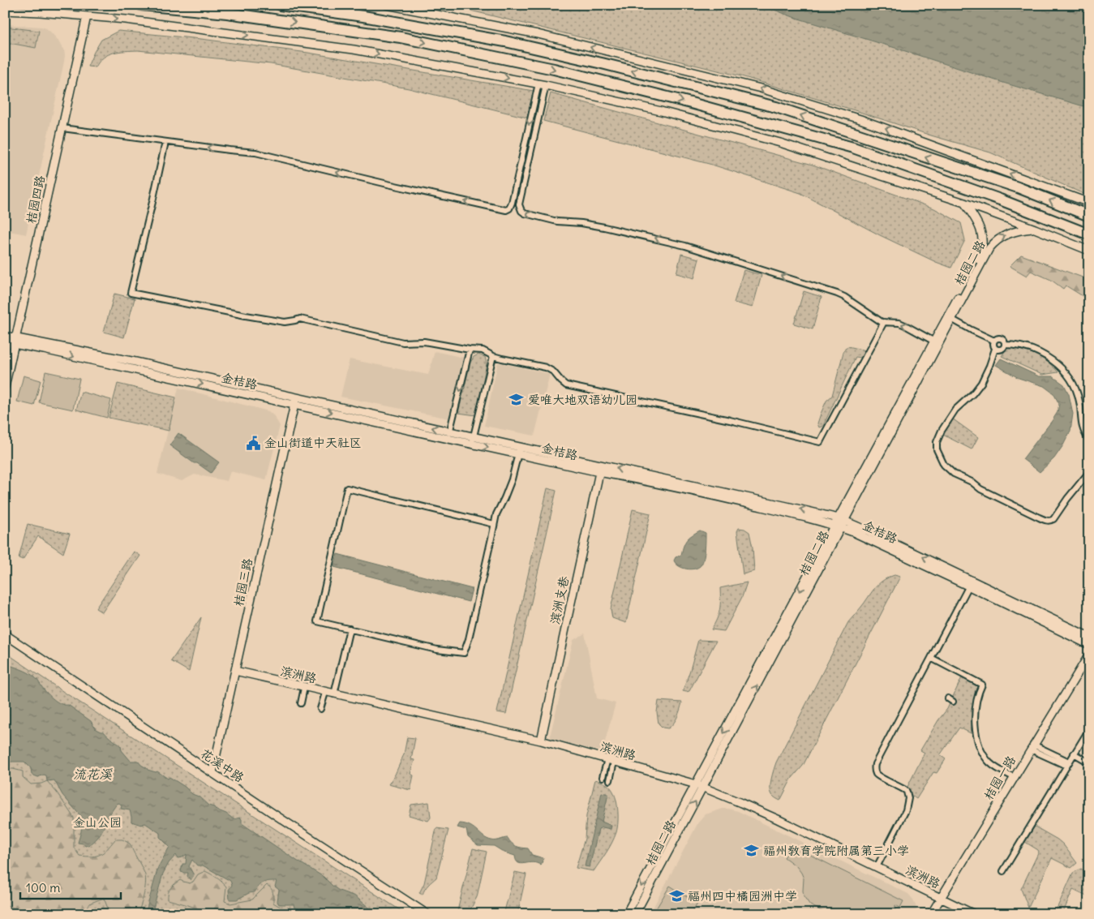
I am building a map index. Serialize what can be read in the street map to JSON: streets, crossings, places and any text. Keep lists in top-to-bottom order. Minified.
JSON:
{"streets":{"street":["桔园四路","桔园二路","金桔路","桔园三路","滨洲支巷","滨洲路","花溪中路","桔园一路"]},"crossings":[["桔园四路","金桔路"],["桔园二路","金桔路"],["桔园二路","滨洲路"],["金桔路","桔园三路"],["金桔路","滨洲支巷"],["桔园三路","滨洲路"],["桔园三路","花溪中路"],["滨洲支巷","滨洲路"],["滨洲路","桔园一路"]],"water":["流花溪"],"parks":["金山公园"],"places":{"school or university":["爱唯大地双语幼儿园","福州教育学院附属第三小学","福州四中橘园洲中学"],"public building":["金山街道中天社区"]},"scale_bar":"100 m"}
